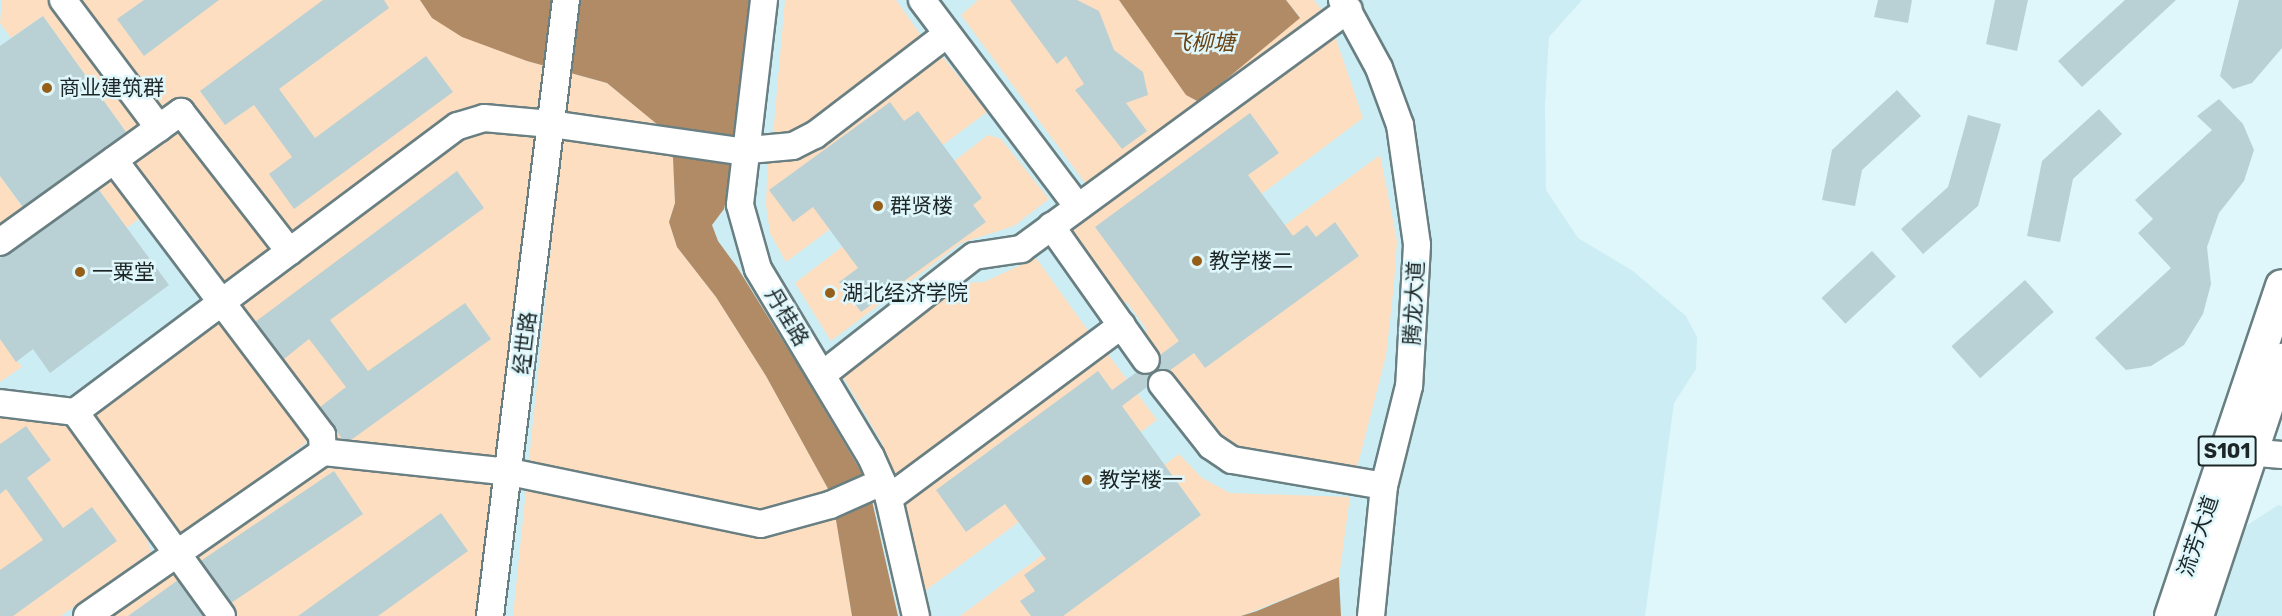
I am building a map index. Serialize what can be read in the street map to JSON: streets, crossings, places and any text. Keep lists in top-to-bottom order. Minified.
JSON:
{"streets":{"main road":["S101","流芳大道"],"street":["腾龙大道","丹桂路","经世路"]},"water":["飞柳塘"],"places":["商业建筑群","群贤楼","教学楼二","一粟堂","湖北经济学院","教学楼一"]}
